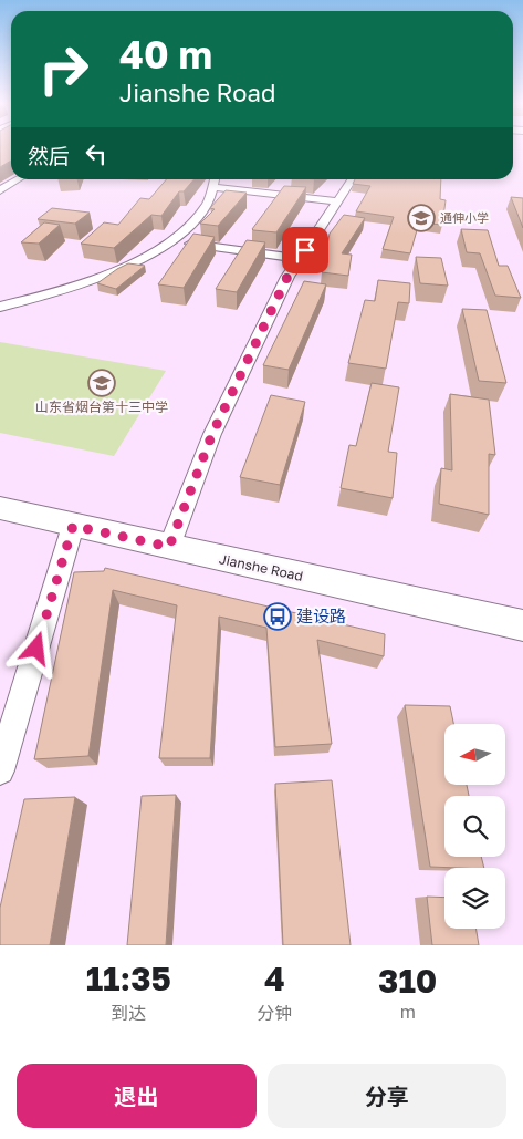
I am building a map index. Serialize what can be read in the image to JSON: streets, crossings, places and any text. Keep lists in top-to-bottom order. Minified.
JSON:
{"streets":{"street":["Jianshe Road"]},"places":{"school or university":["通伸小学","山东省烟台第十三中学"],"bus stop":["建设路"]},"north":"left","page":{"turn":["40 m","Jianshe Road"],"then":"然后","eta":["11:35","到达","4","分钟","310","m"],"buttons":["退出","分享"]}}
